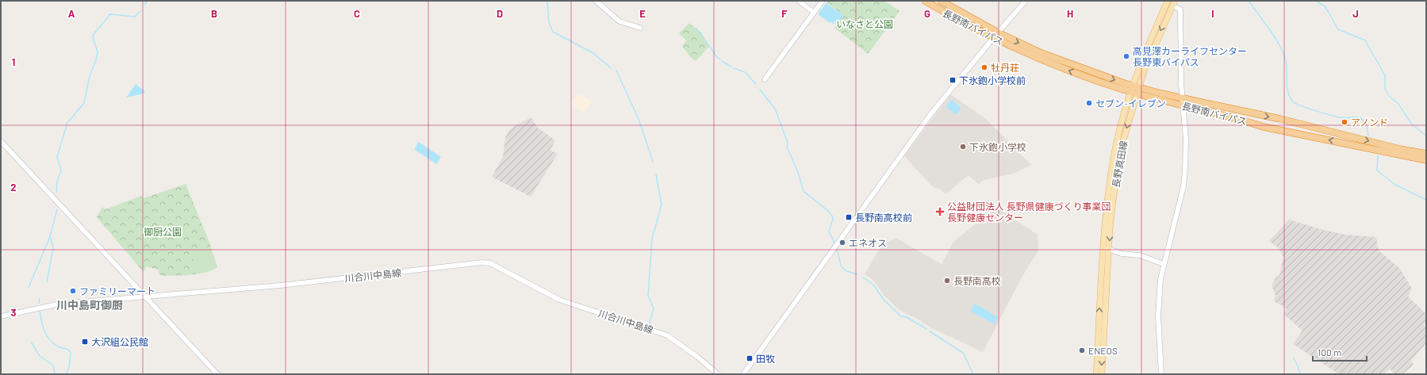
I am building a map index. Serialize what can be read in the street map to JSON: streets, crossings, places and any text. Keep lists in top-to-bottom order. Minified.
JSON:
{"streets":{"highway":["長野南バイパス"],"main road":["長野真田線"],"street":["川合川中島線"]},"crossings":[["長野南バイパス","長野真田線"]],"districts":["川中島町御厨"],"parks":["いなさと公園","御厨公園"],"places":{"other":["高見澤カーライフセンター 長野東バイパス","牡丹荘","セブン-イレブン","アノンド","下氷鉋小学校","エネオス","長野南高校","ファミリーマート","ENEOS"],"transit":["下氷鉋小学校前","長野南高校前","大沢組公民館","田牧"],"health":["公益財団法人 長野県健康づくり事業団 長野健康センター"]},"scale_bar":"100 m","grid":{"columns":["A","B","C","D","E","F","G","H","I","J"],"rows":["1","2","3"]}}
